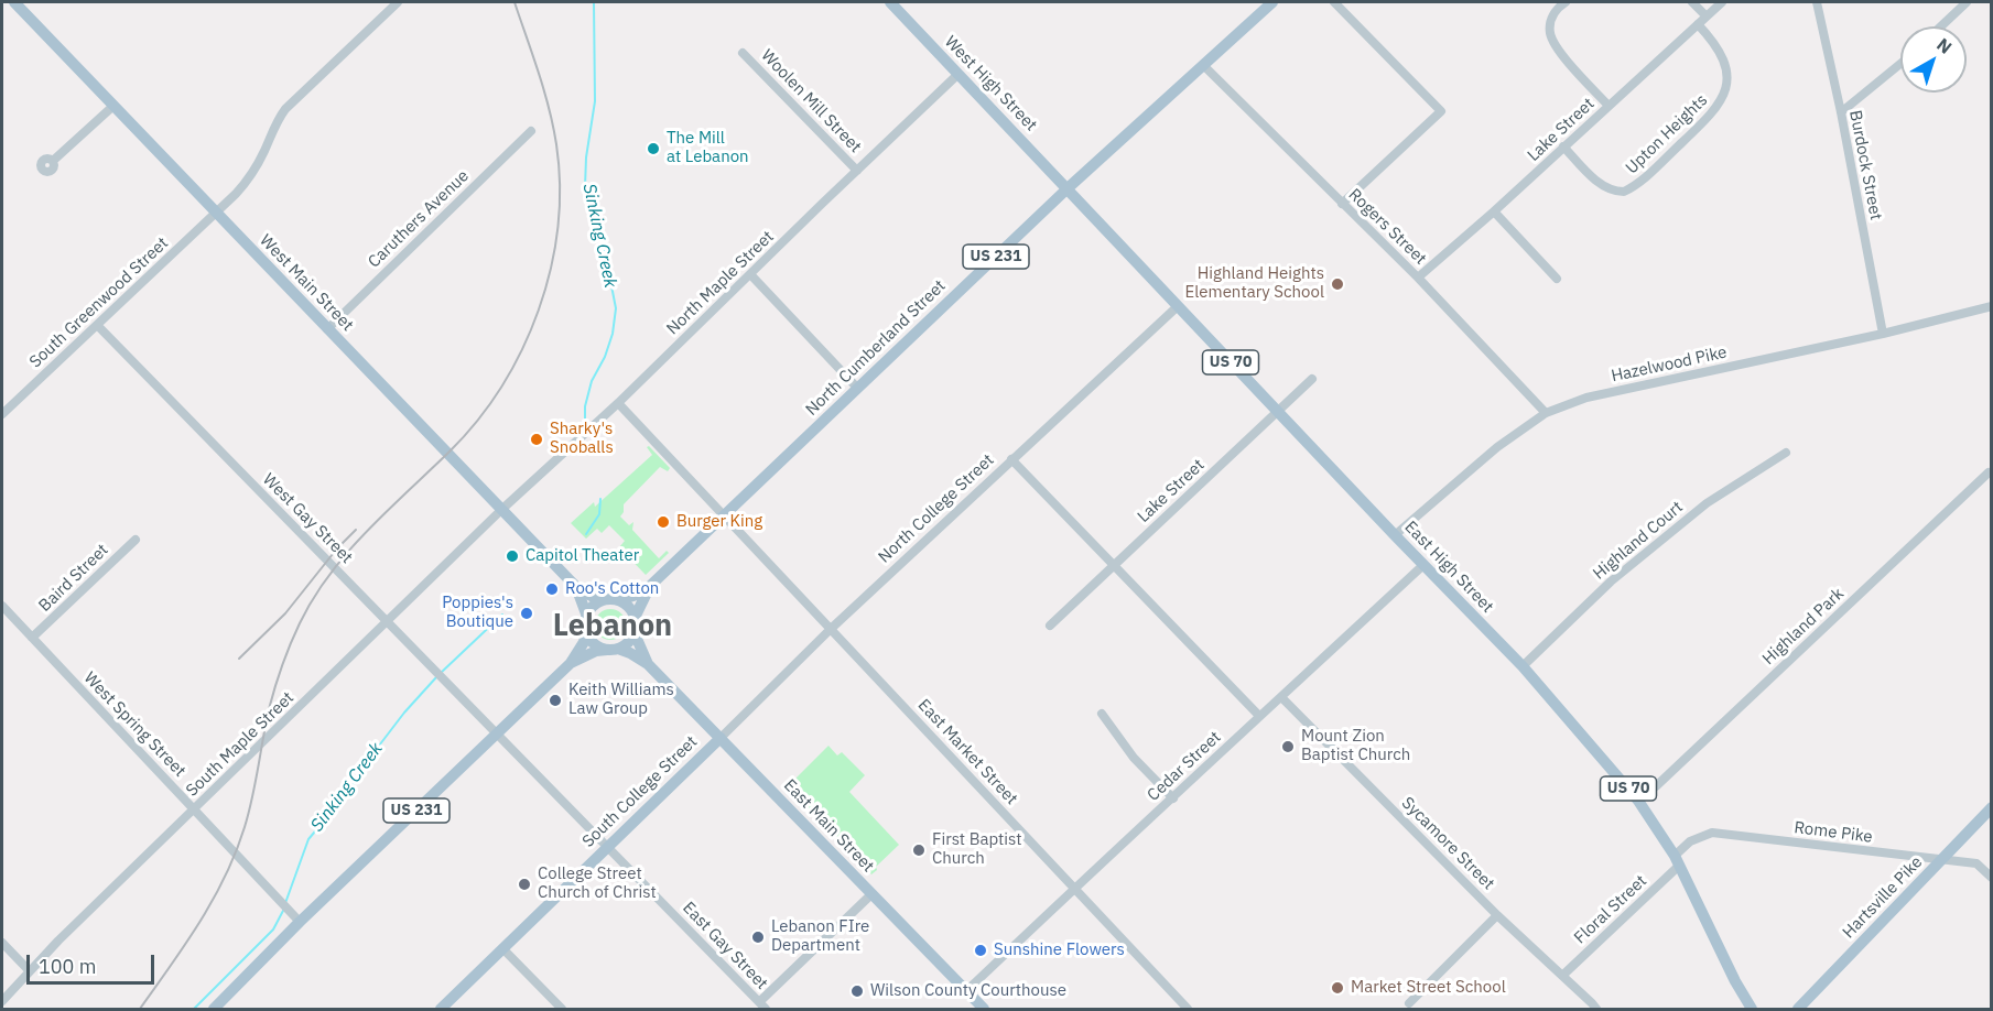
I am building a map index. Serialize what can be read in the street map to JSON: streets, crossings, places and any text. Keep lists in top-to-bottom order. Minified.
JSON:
{"streets":{"main road":["West High Street","US 231","West Main Street","North Cumberland Street","US 70","East High Street","South College Street","East Main Street","Hartsville Pike"],"street":["Woolen Mill Street","Lake Street","Upton Heights","Burdock Street","Caruthers Avenue","Rogers Street","North Maple Street","South Greenwood Street","Hazelwood Pike","North College Street","West Gay Street","Highland Court","Baird Street","Highland Park","West Spring Street","South Maple Street","East Market Street","Cedar Street","Rome Pike","Sycamore Street","Floral Street","East Gay Street"]},"crossings":[["West High Street","North Maple Street"],["West High Street","North Cumberland Street"],["West High Street","East High Street"],["Woolen Mill Street","North Maple Street"],["Lake Street","Upton Heights"],["Lake Street","Rogers Street"],["Lake Street","East High Street"],["Burdock Street","Hazelwood Pike"],["Caruthers Avenue","West Main Street"],["Rogers Street","North Cumberland Street"],["Rogers Street","Hazelwood Pike"],["US 231","West Main Street"],["US 231","North Cumberland Street"],["US 231","West Gay Street"],["US 231","West Spring Street"],["US 231","East Main Street"],["US 231","East Gay Street"],["West Main Street","North Maple Street"],["West Main Street","South Greenwood Street"],["West Main Street","North Cumberland Street"],["West Main Street","South Maple Street"],["West Main Street","East Main Street"],["North Maple Street","South Maple Street"],["North Maple Street","East Market Street"],["South Greenwood Street","West Gay Street"],["North Cumberland Street","East High Street"],["North Cumberland Street","East Market Street"],["North Cumberland Street","East Main Street"],["Hazelwood Pike","East High Street"],["North College Street","East High Street"],["North College Street","East Market Street"],["North College Street","South College Street"],["North College Street","East Main Street"],["West Gay Street","South Maple Street"],["West Gay Street","East Gay Street"],["Highland Court","East High Street"],["East High Street","Highland Park"],["East High Street","Cedar Street"],["East High Street","Rome Pike"],["East High Street","Floral Street"],["Baird Street","West Spring Street"],["West Spring Street","South Maple Street"],["East Market Street","Cedar Street"],["Cedar Street","East Main Street"],["Cedar Street","Sycamore Street"],["South College Street","East Main Street"],["South College Street","East Gay Street"],["Rome Pike","Hartsville Pike"],["Rome Pike","Floral Street"],["Sycamore Street","Floral Street"]],"districts":["Lebanon"],"water":["Sinking Creek"],"places":["The Mill at Lebanon","Highland Heights Elementary School","Sharky's Snoballs","Burger King","Capitol Theater","Roo's Cotton","Poppies's Boutique","Keith Williams Law Group","Mount Zion Baptist Church","First Baptist Church","College Street Church of Christ","Lebanon FIre Department","Sunshine Flowers","Market Street School","Wilson County Courthouse"],"scale_bar":"100 m","north":"top right"}
